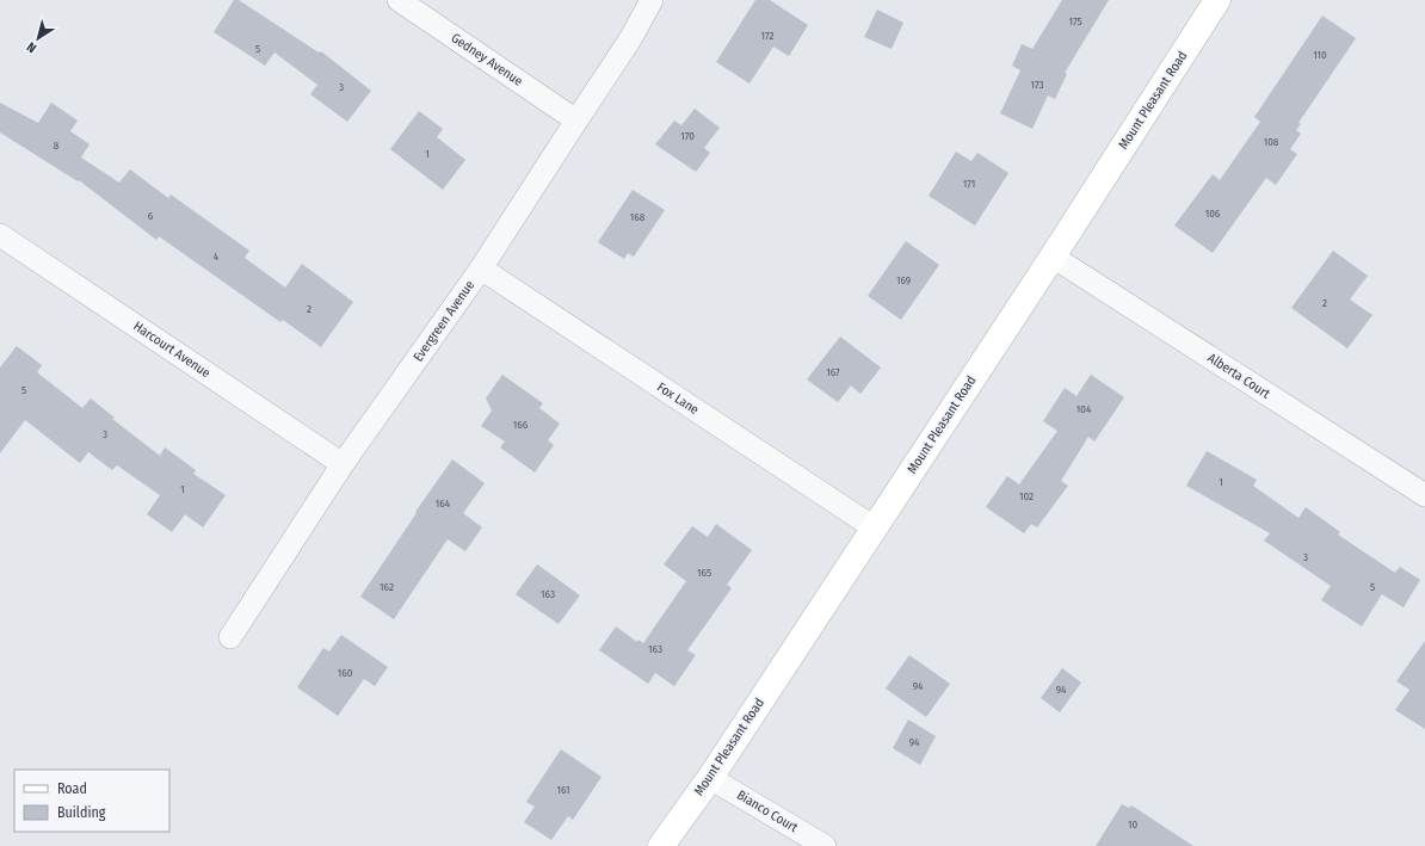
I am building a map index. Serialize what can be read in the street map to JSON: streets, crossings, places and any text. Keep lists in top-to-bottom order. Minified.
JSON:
{"streets":{"street":["Gedney Avenue","Mount Pleasant Road","Evergreen Avenue","Harcourt Avenue","Alberta Court","Fox Lane","Bianco Court"]},"crossings":[["Gedney Avenue","Evergreen Avenue"],["Mount Pleasant Road","Alberta Court"],["Mount Pleasant Road","Fox Lane"],["Mount Pleasant Road","Bianco Court"],["Evergreen Avenue","Harcourt Avenue"],["Evergreen Avenue","Fox Lane"]],"house_numbers":["175","172","5","110","173","3","170","108","8","1","171","106","6","168","4","169","2","2","167","5","104","166","3","1","1","102","164","3","165","162","5","163","163","160","94","94","94","161","10"],"legend":["Road","Building"],"north":"bottom left"}
